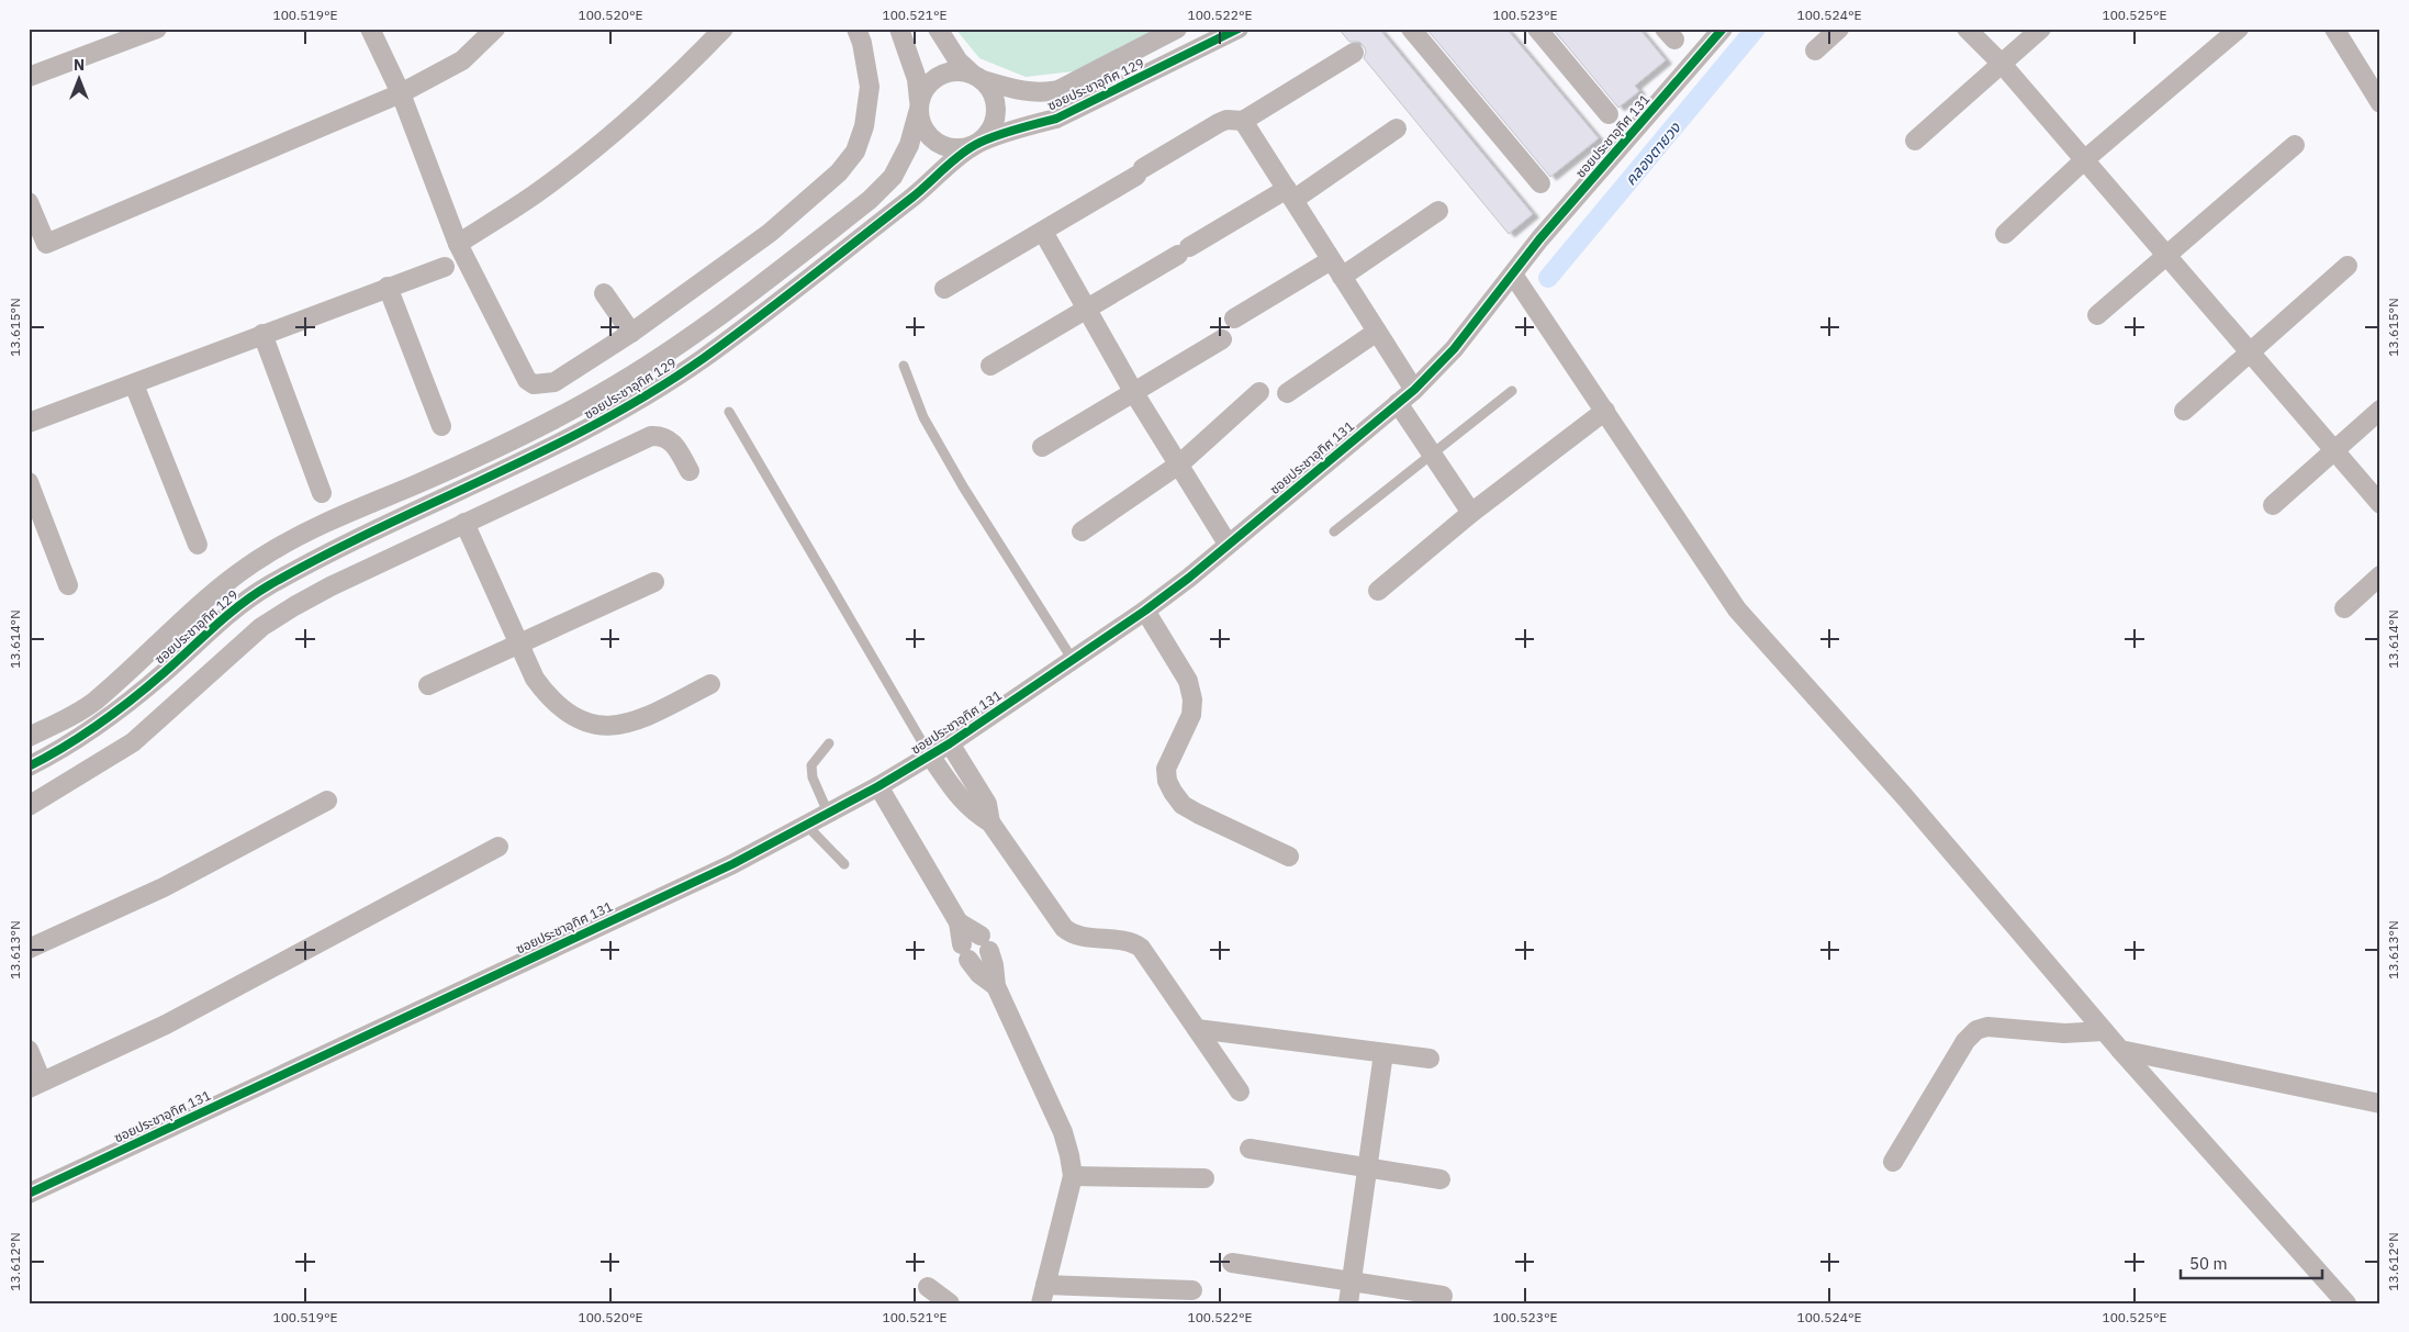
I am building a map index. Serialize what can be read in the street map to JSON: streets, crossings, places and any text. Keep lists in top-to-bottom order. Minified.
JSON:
{"streets":{"street":["ซอยประชาอุทิศ 129","ซอยประชาอุทิศ 131"]},"water":["คลองตายวง"],"scale_bar":"50 m","north":"top","coordinates":["100.519°E","100.520°E","100.521°E","100.522°E","100.523°E","100.524°E","100.525°E","13.615°N","13.614°N","13.613°N","13.612°N"]}
